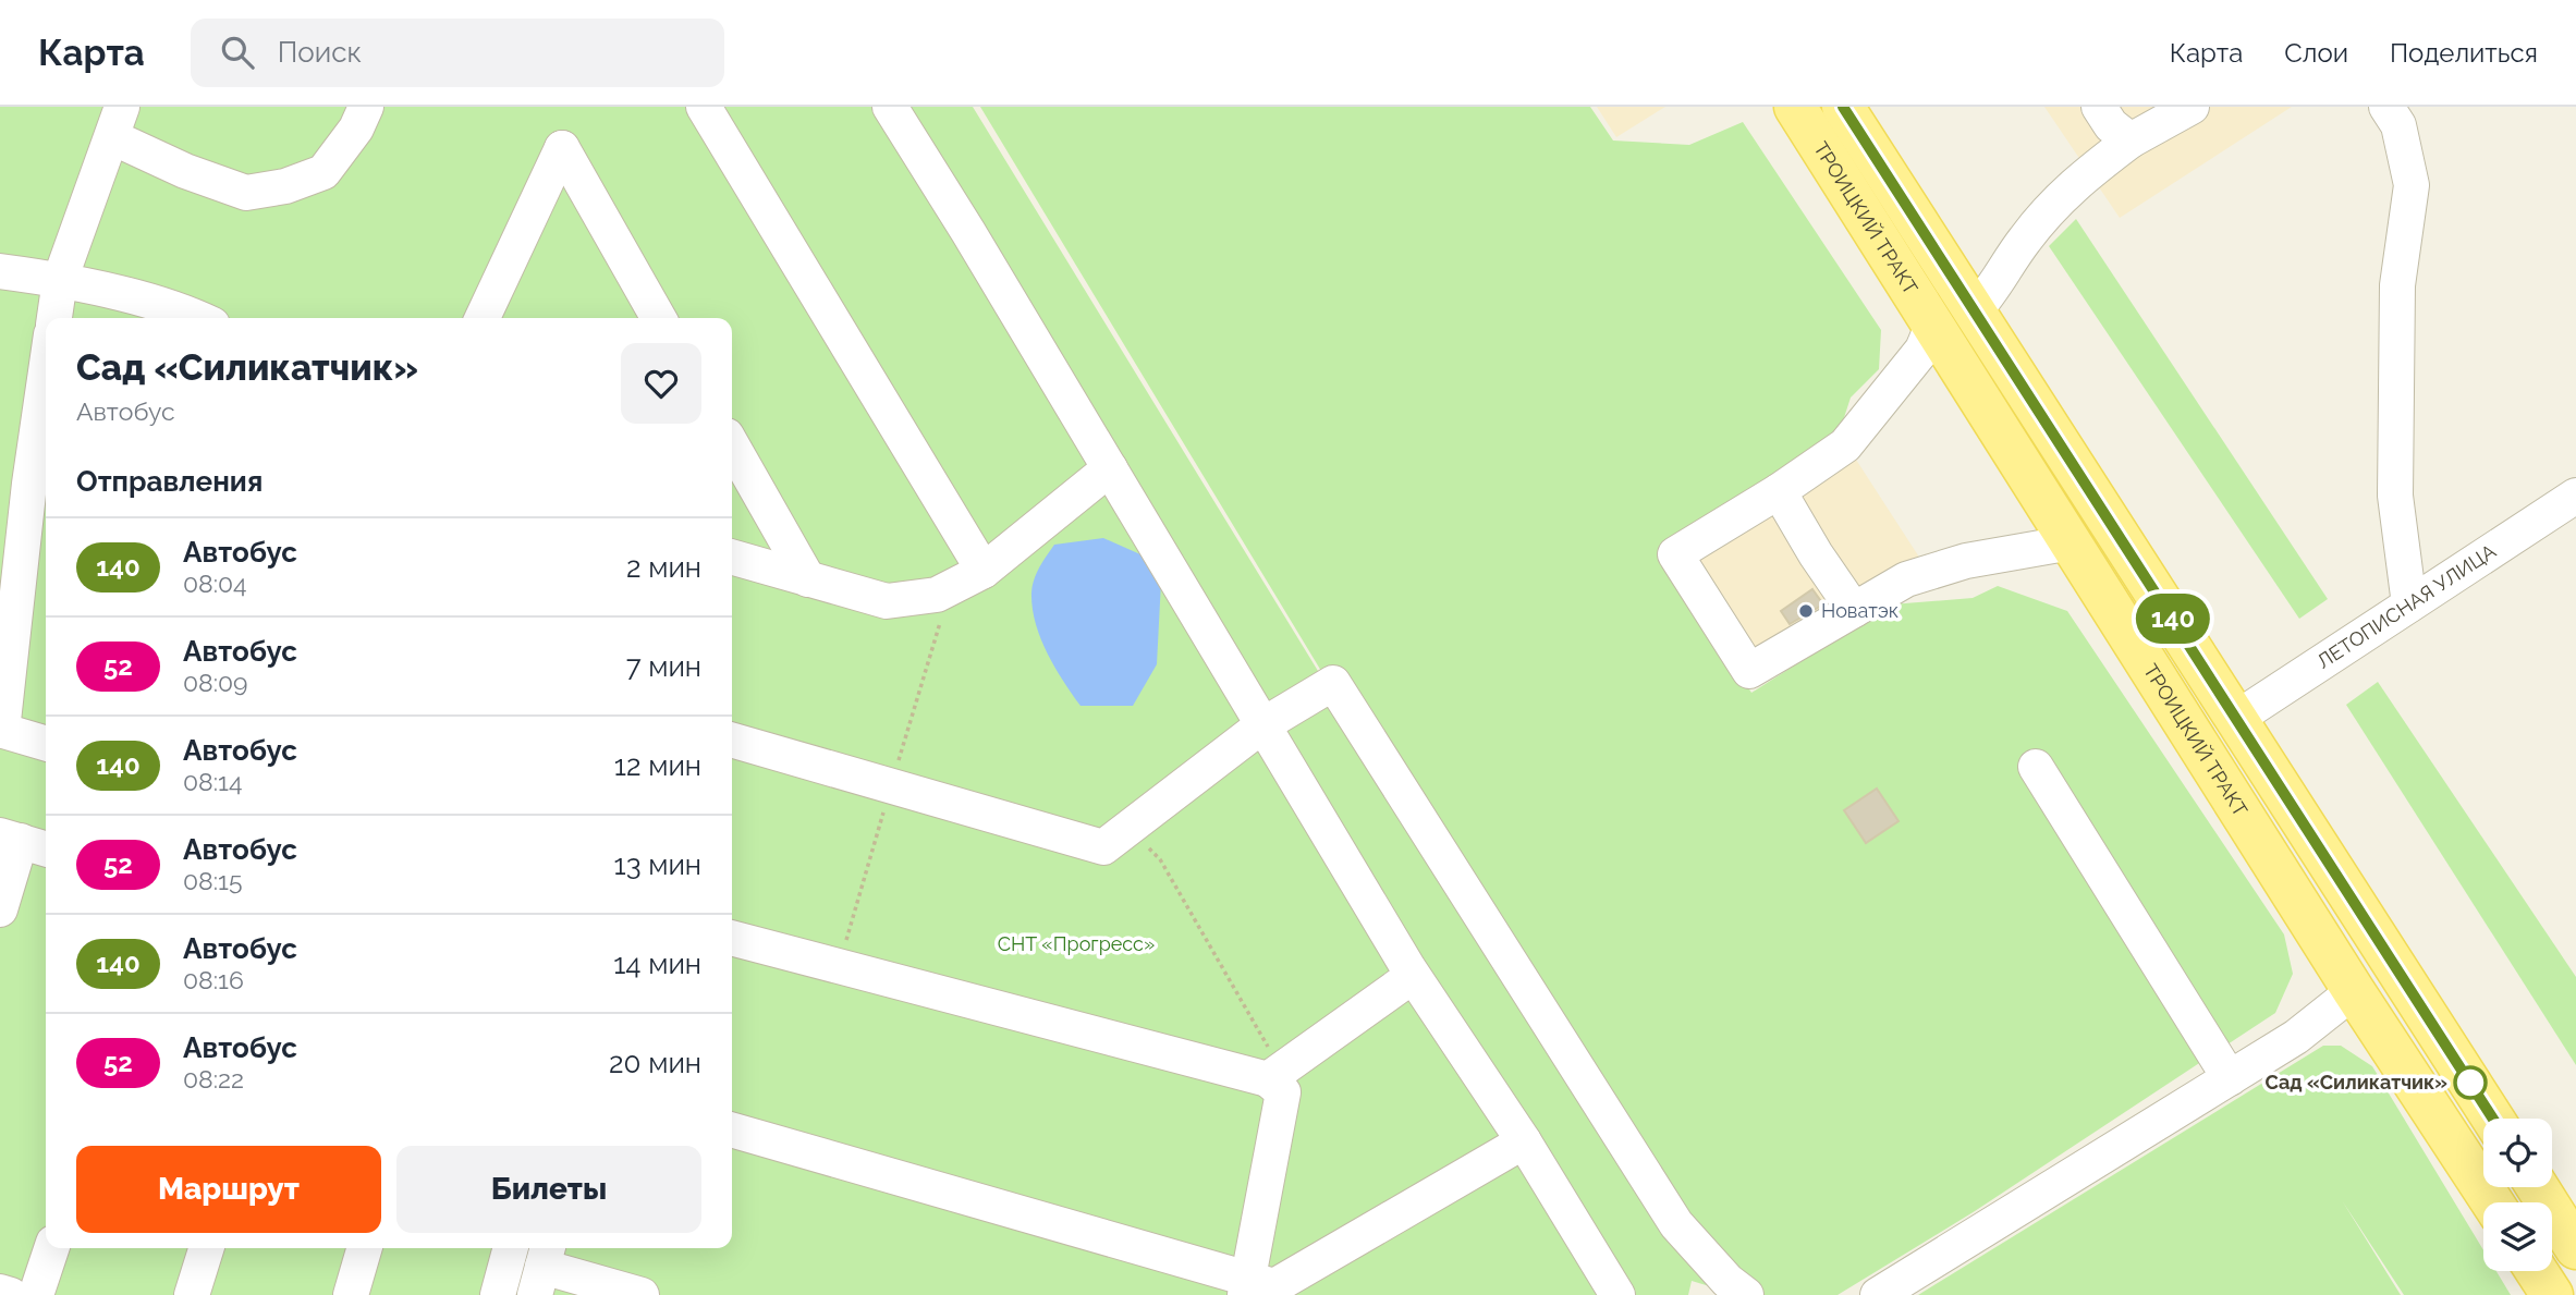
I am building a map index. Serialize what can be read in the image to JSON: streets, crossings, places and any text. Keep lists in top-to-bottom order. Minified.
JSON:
{"streets":{"main road":["ТРОИЦКИЙ ТРАКТ"],"street":["ЛЕТОПИСНАЯ УЛИЦА"]},"crossings":[["ТРОИЦКИЙ ТРАКТ","ЛЕТОПИСНАЯ УЛИЦА"]],"parks":["СНТ «Прогресс»"],"places":["Новатэк","Сад «Силикатчик»"],"lines":["bus line 140"],"page":{"header":"Карта","search":"Поиск","nav":["Карта","Слои","Поделиться"],"on_map":"140","heading":[["Сад «Силикатчик»","Автобус"],"Отправления"],"list":[{"mark":"140","name":"Автобус","note":"08:04","value":"2 мин"},{"mark":"52","name":"Автобус","note":"08:09","value":"7 мин"},{"mark":"140","name":"Автобус","note":"08:14","value":"12 мин"},{"mark":"52","name":"Автобус","note":"08:15","value":"13 мин"},{"mark":"140","name":"Автобус","note":"08:16","value":"14 мин"},{"mark":"52","name":"Автобус","note":"08:22","value":"20 мин"}],"buttons":["Маршрут","Билеты"]}}
